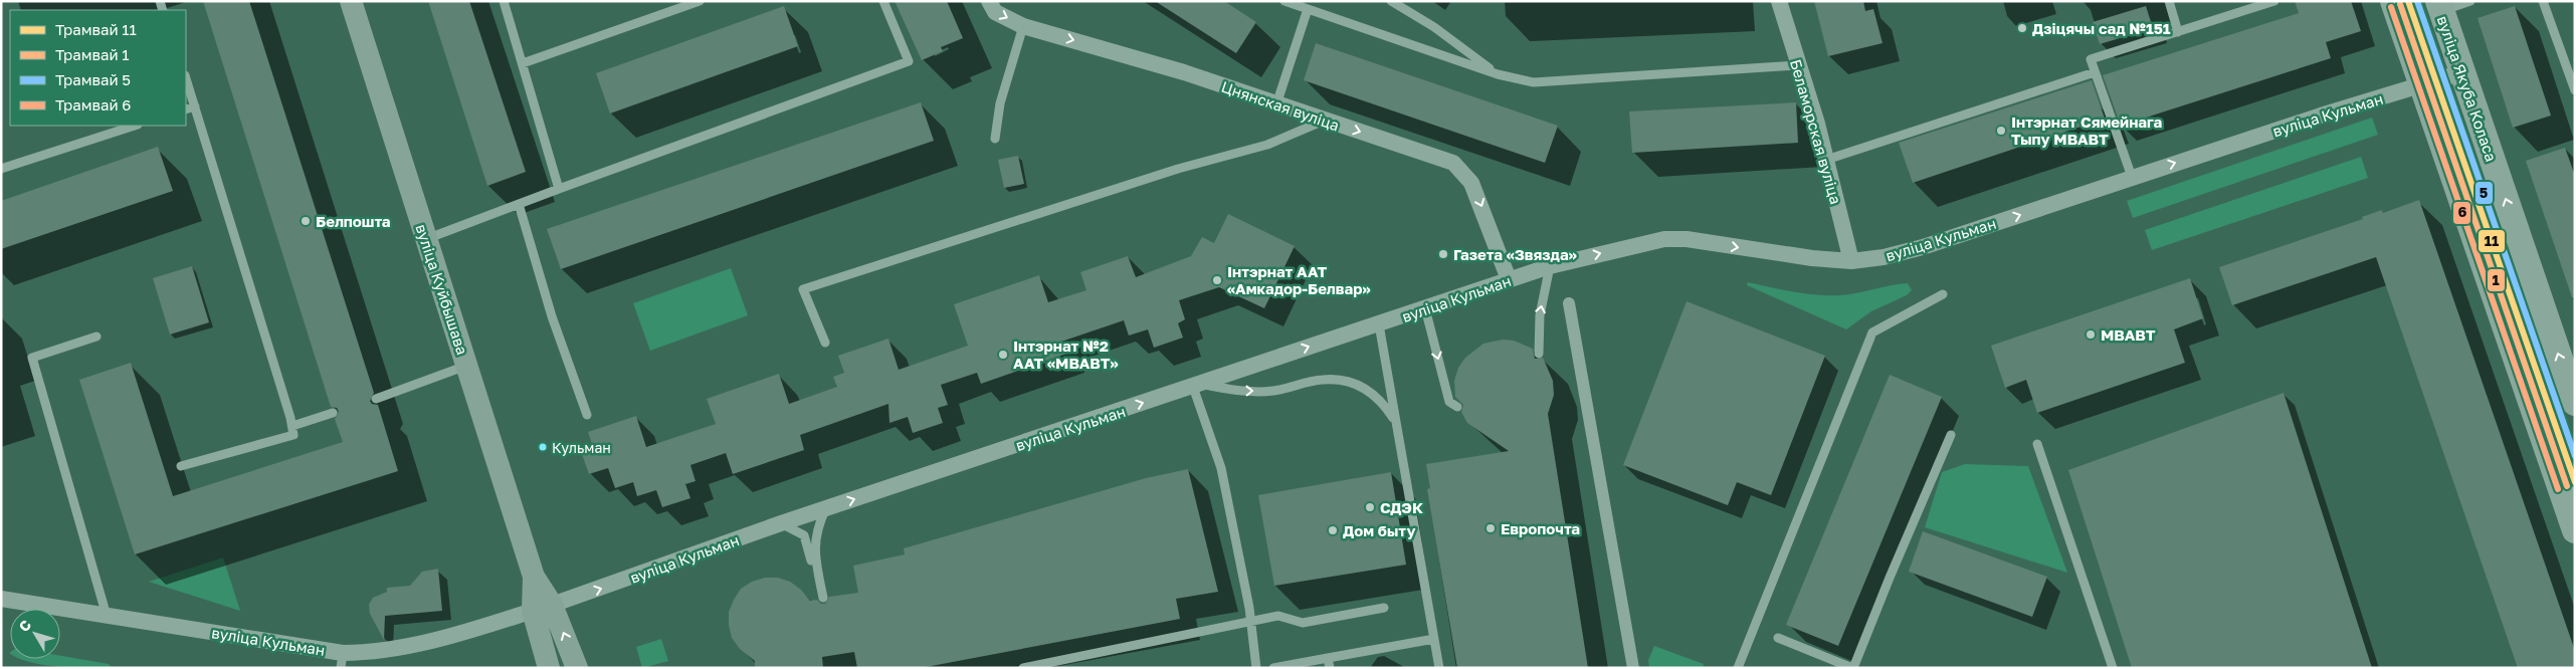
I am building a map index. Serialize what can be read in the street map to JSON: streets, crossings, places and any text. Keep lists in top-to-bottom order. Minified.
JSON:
{"streets":{"main road":["вуліца Якуба Коласа","вуліца Куйбышава"],"street":["Цнянская вуліца","вуліца Кульман","Беламорская вуліца"]},"crossings":[["вуліца Якуба Коласа","вуліца Кульман"],["Цнянская вуліца","вуліца Кульман"],["вуліца Кульман","Беламорская вуліца"],["вуліца Кульман","вуліца Куйбышава"]],"one_way":["Цнянская вуліца","вуліца Кульман"],"places":["Дзіцячы сад №151","Інтэрнат Сямейнага Тыпу МВАВТ","Белпошта","Газета «Звязда»","Інтэрнат ААТ «Амкадор-Белвар»","МВАВТ","Інтэрнат №2 ААТ «МВАВТ»","Кульман","СДЭК","Европочта","Дом быту"],"lines":["tram line 11","tram line 5","tram line 1","tram line 6"],"legend":["Трамвай 11","Трамвай 1","Трамвай 5","Трамвай 6"],"north":"top left"}
